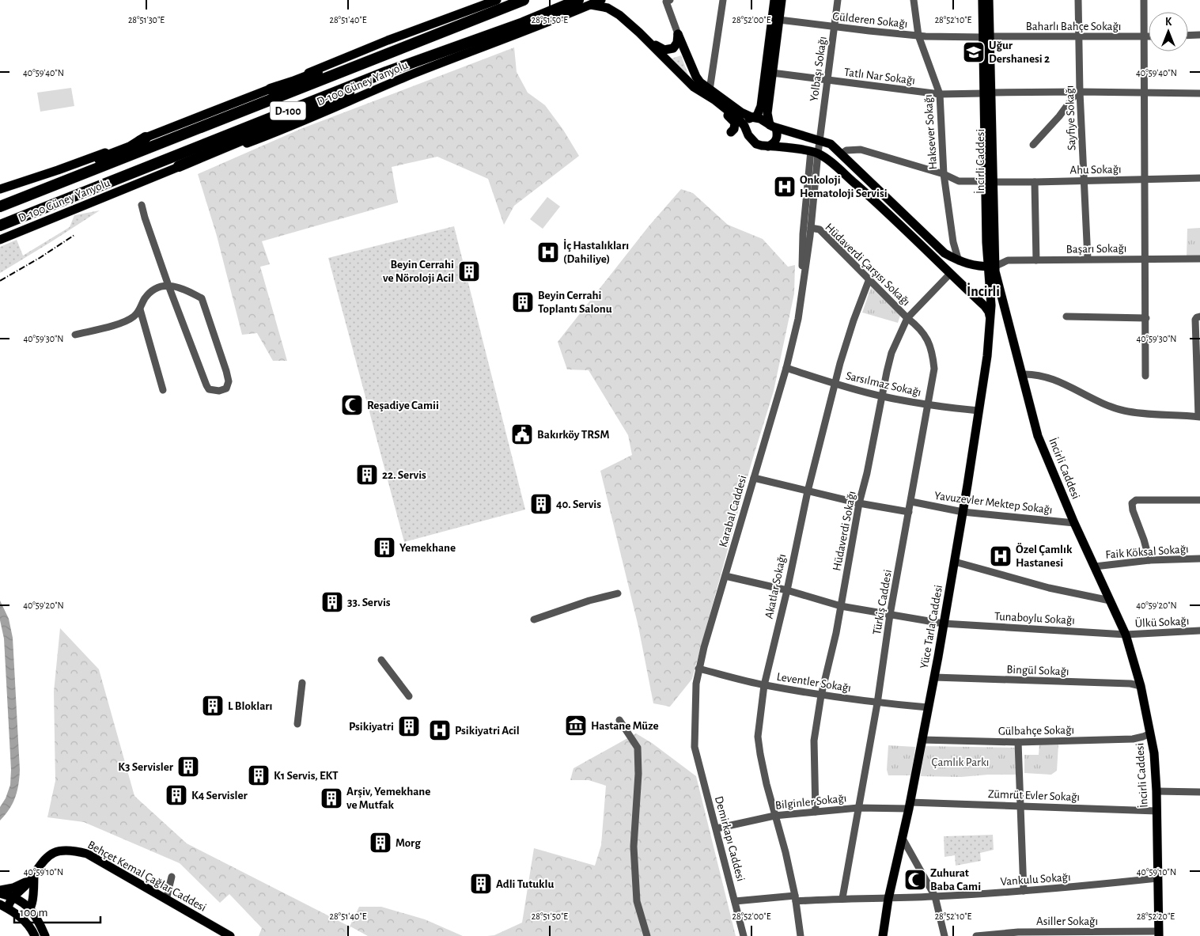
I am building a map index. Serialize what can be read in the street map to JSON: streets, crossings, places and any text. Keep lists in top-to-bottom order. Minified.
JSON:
{"streets":{"highway":["D-100"],"main road":["D-100 Güney Yanyolu","İncirli Caddesi","Yüce Tarla Caddesi","Behçet Kemal Çağlar Caddesi"],"street":["Gülderen Sokağı","Baharlı Bahçe Sokağı","Yolbaşı Sokağı","Tatlı Nar Sokağı","Sayfiye Sokağı","Haksever Sokağı","Ahu Sokağı","Başarı Sokağı","Hüdaverdi Çarşısı Sokağı","Sarsılmaz Sokağı","Yavuzevler Mektep Sokağı","Karabal Caddesi","Hüdaverdi Sokağı","Faik Köksal Sokağı","Akatlar Sokağı","Türkiş Caddesi","Tunaboylu Sokağı","Ülkü Sokağı","Bingül Sokağı","Leventler Sokağı","Gülbahçe Sokağı","Zümrüt Evler Sokağı","Bilginler Sokağı","Demirkapı Caddesi","Vankulu Sokağı","Asiller Sokağı"]},"crossings":[["Gülderen Sokağı","Baharlı Bahçe Sokağı"],["Gülderen Sokağı","Yolbaşı Sokağı"],["Gülderen Sokağı","Haksever Sokağı"],["Gülderen Sokağı","İncirli Caddesi"],["Baharlı Bahçe Sokağı","Sayfiye Sokağı"],["Baharlı Bahçe Sokağı","İncirli Caddesi"],["Yolbaşı Sokağı","Tatlı Nar Sokağı"],["Yolbaşı Sokağı","Karabal Caddesi"],["Tatlı Nar Sokağı","Sayfiye Sokağı"],["Tatlı Nar Sokağı","Haksever Sokağı"],["Tatlı Nar Sokağı","İncirli Caddesi"],["Sayfiye Sokağı","Ahu Sokağı"],["Sayfiye Sokağı","Başarı Sokağı"],["Haksever Sokağı","Ahu Sokağı"],["İncirli Caddesi","Ahu Sokağı"],["İncirli Caddesi","Başarı Sokağı"],["İncirli Caddesi","Yavuzevler Mektep Sokağı"],["İncirli Caddesi","Faik Köksal Sokağı"],["İncirli Caddesi","Tunaboylu Sokağı"],["İncirli Caddesi","Ülkü Sokağı"],["İncirli Caddesi","Yüce Tarla Caddesi"],["İncirli Caddesi","Bingül Sokağı"],["İncirli Caddesi","Gülbahçe Sokağı"],["İncirli Caddesi","Zümrüt Evler Sokağı"],["İncirli Caddesi","Vankulu Sokağı"],["İncirli Caddesi","Asiller Sokağı"],["Hüdaverdi Çarşısı Sokağı","Karabal Caddesi"],["Hüdaverdi Çarşısı Sokağı","Hüdaverdi Sokağı"],["Hüdaverdi Çarşısı Sokağı","Akatlar Sokağı"],["Hüdaverdi Çarşısı Sokağı","Türkiş Caddesi"],["Sarsılmaz Sokağı","Karabal Caddesi"],["Sarsılmaz Sokağı","Hüdaverdi Sokağı"],["Sarsılmaz Sokağı","Akatlar Sokağı"],["Sarsılmaz Sokağı","Türkiş Caddesi"],["Sarsılmaz Sokağı","Yüce Tarla Caddesi"],["Yavuzevler Mektep Sokağı","Türkiş Caddesi"],["Yavuzevler Mektep Sokağı","Yüce Tarla Caddesi"],["Karabal Caddesi","Tunaboylu Sokağı"],["Karabal Caddesi","Leventler Sokağı"],["Karabal Caddesi","Demirkapı Caddesi"],["Hüdaverdi Sokağı","Türkiş Caddesi"],["Hüdaverdi Sokağı","Tunaboylu Sokağı"],["Hüdaverdi Sokağı","Leventler Sokağı"],["Hüdaverdi Sokağı","Bilginler Sokağı"],["Akatlar Sokağı","Tunaboylu Sokağı"],["Akatlar Sokağı","Leventler Sokağı"],["Akatlar Sokağı","Bilginler Sokağı"],["Akatlar Sokağı","Vankulu Sokağı"],["Türkiş Caddesi","Tunaboylu Sokağı"],["Türkiş Caddesi","Leventler Sokağı"],["Türkiş Caddesi","Bilginler Sokağı"],["Türkiş Caddesi","Vankulu Sokağı"],["Tunaboylu Sokağı","Ülkü Sokağı"],["Tunaboylu Sokağı","Yüce Tarla Caddesi"],["Yüce Tarla Caddesi","Bingül Sokağı"],["Yüce Tarla Caddesi","Leventler Sokağı"],["Yüce Tarla Caddesi","Gülbahçe Sokağı"],["Yüce Tarla Caddesi","Zümrüt Evler Sokağı"],["Yüce Tarla Caddesi","Bilginler Sokağı"],["Yüce Tarla Caddesi","Vankulu Sokağı"],["Zümrüt Evler Sokağı","Bilginler Sokağı"],["Bilginler Sokağı","Demirkapı Caddesi"],["Demirkapı Caddesi","Vankulu Sokağı"]],"districts":["İncirli"],"parks":["Çamlık Parkı"],"places":{"school or university":["Uğur Dershanesi 2"],"hospital":["Onkoloji Hematoloji Servisi","İç Hastalıkları (Dahiliye)","Özel Çamlık Hastanesi","Psikiyatri Acil"],"building":["Beyin Cerrahi ve Nöroloji Acil","Beyin Cerrahi Toplantı Salonu","22. Servis","40. Servis","Yemekhane","33. Servis","L Blokları","Psikiyatri","K3 Servisler","K1 Servis, EKT","K4 Servisler","Arşiv, Yemekhane ve Mutfak","Morg","Adli Tutuklu"],"mosque":["Reşadiye Camii","Zuhurat Baba Cami"],"public building":["Bakırköy TRSM"],"museum":["Hastane Müze"]},"scale_bar":"100 m","north":"top","coordinates":["28°51'30\"E","28°51'40\"E","28°51'50\"E","28°52'00\"E","28°52'10\"E","40°59'40\"N","40°59'30\"N","40°59'20\"N","40°59'10\"N","28°52'20\"E"]}
